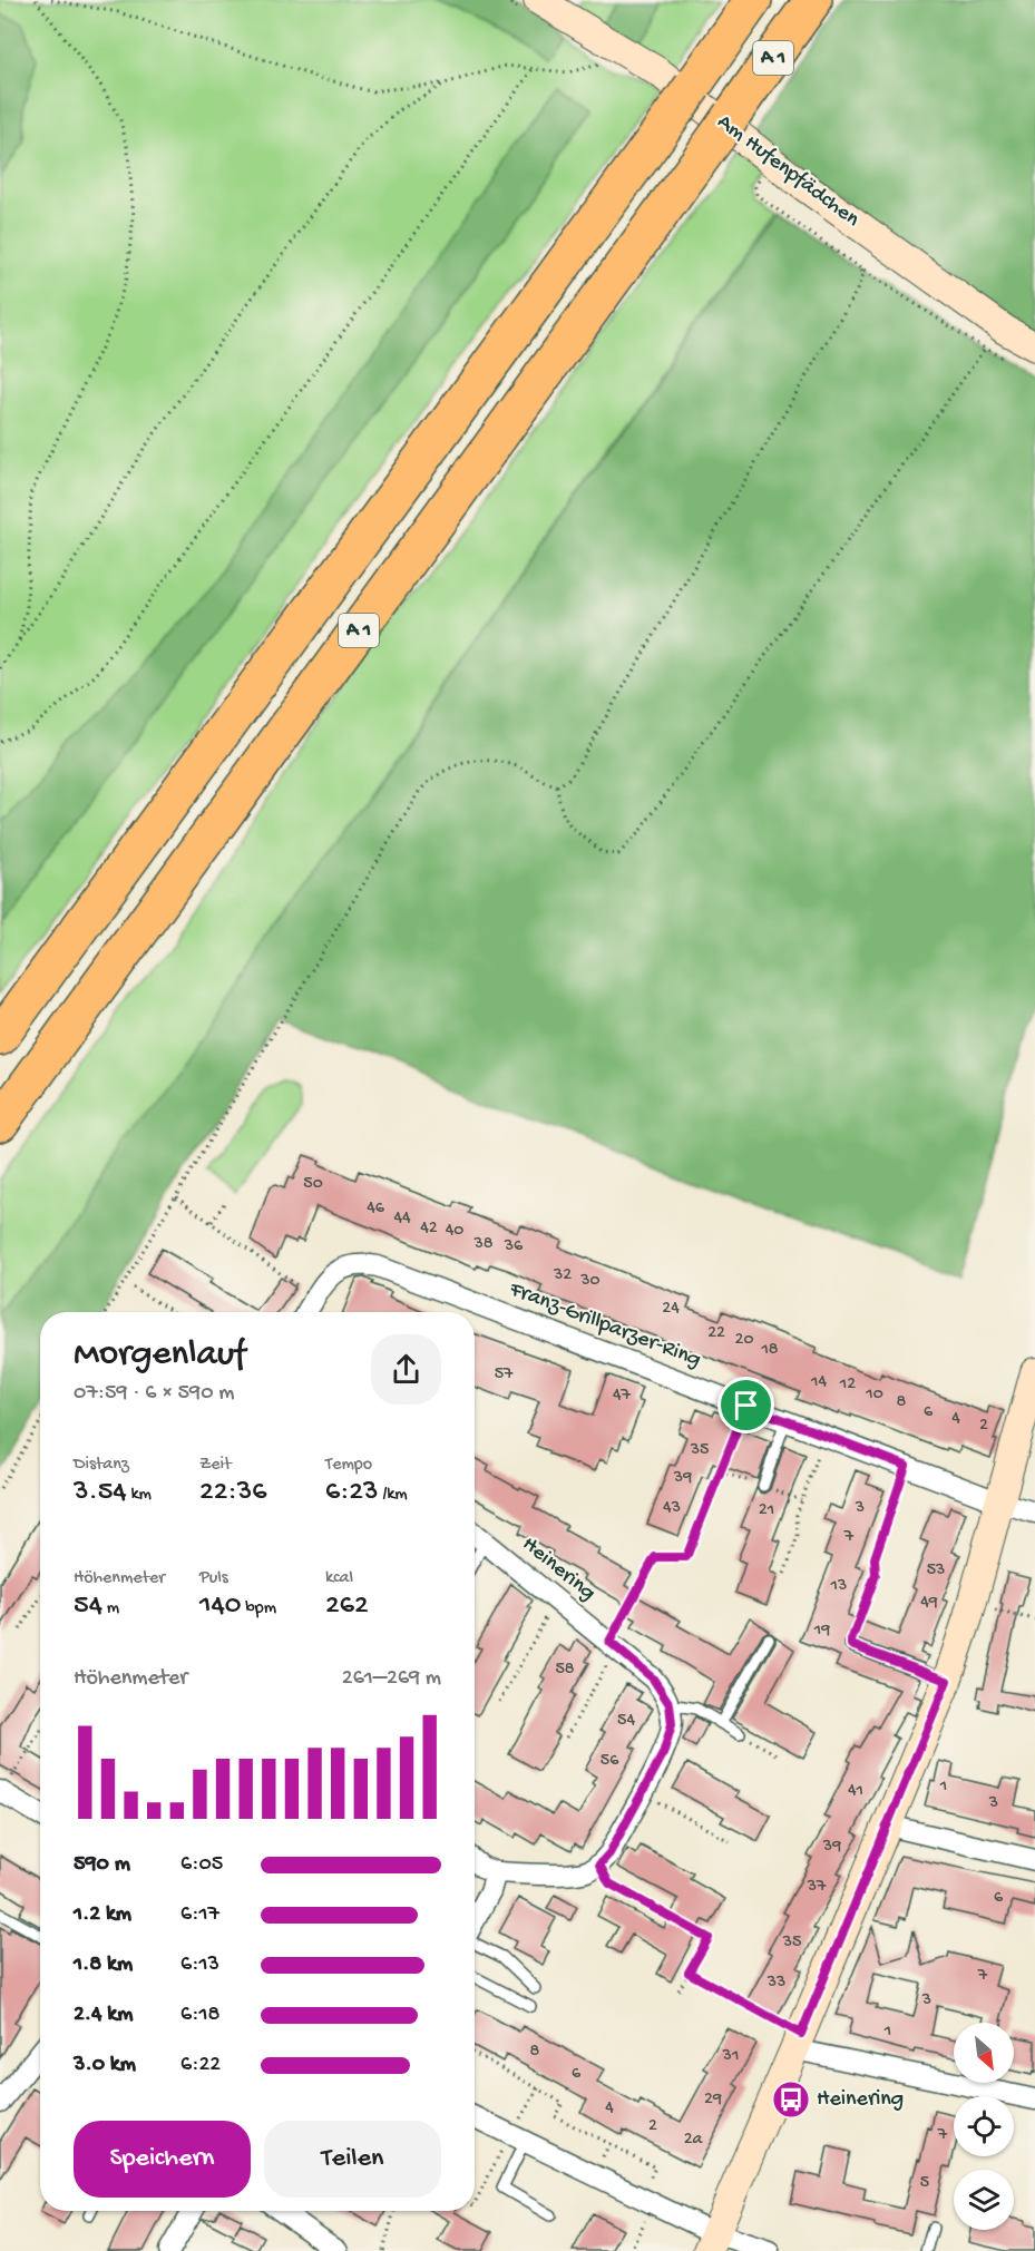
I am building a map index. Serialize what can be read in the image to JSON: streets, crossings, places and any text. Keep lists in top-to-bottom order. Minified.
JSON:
{"streets":{"highway":["A 1"],"street":["Am Hufenpfädchen","Franz-Grillparzer-Ring","Heinering"]},"places":{"bus stop":["Heinering"]},"house_numbers":["50","46","44","42","40","38","36","32","30","24","22","20","18","57","14","12","10","47","8","6","4","2","35","39","43","3","21","7","53","13","49","19","58","54","56","1","41","3","39","37","6","35","7","33","3","1","8","31","6","29","4","2","7","2a","5"],"north":"bottom right","page":{"heading":["Morgenlauf","07:59 · 6 × 590 m"],"stats":[["Distanz","3.54 km"],["Zeit","22:36"],["Tempo","6:23 /km"],["Höhenmeter","54 m"],["Puls","140 bpm"],["kcal","262"]],"chart":["Höhenmeter","261–269 m"],"list":[{"name":"590 m","note":"6:05"},{"name":"1.2 km","note":"6:17"},{"name":"1.8 km","note":"6:13"},{"name":"2.4 km","note":"6:18"},{"name":"3.0 km","note":"6:22"}],"buttons":["Speichern","Teilen"]}}
